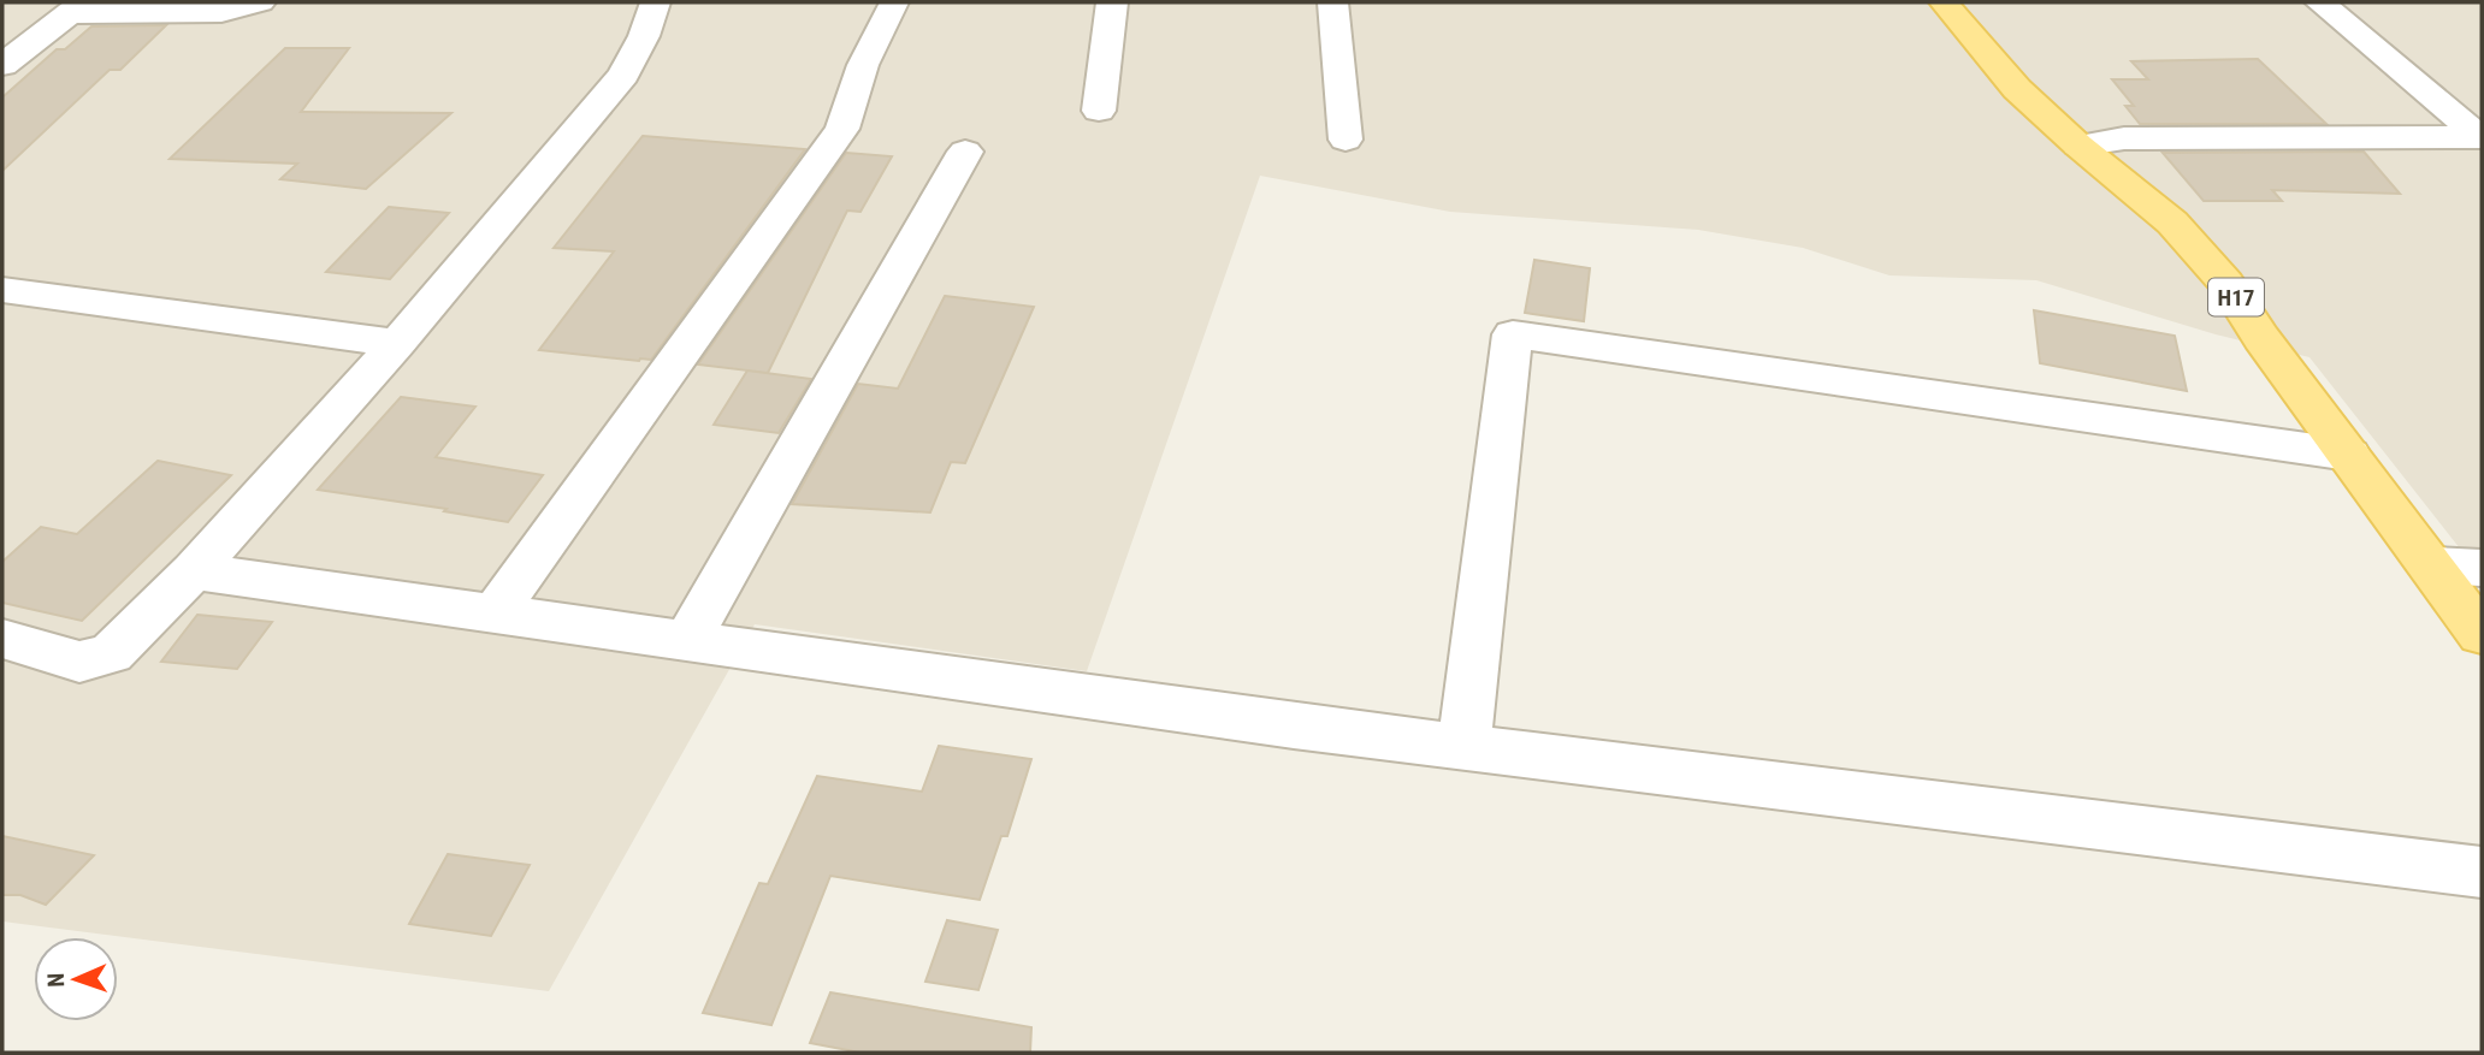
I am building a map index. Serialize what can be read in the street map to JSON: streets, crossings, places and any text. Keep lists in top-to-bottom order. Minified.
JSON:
{"streets":{"main road":["H17"]},"north":"left"}
